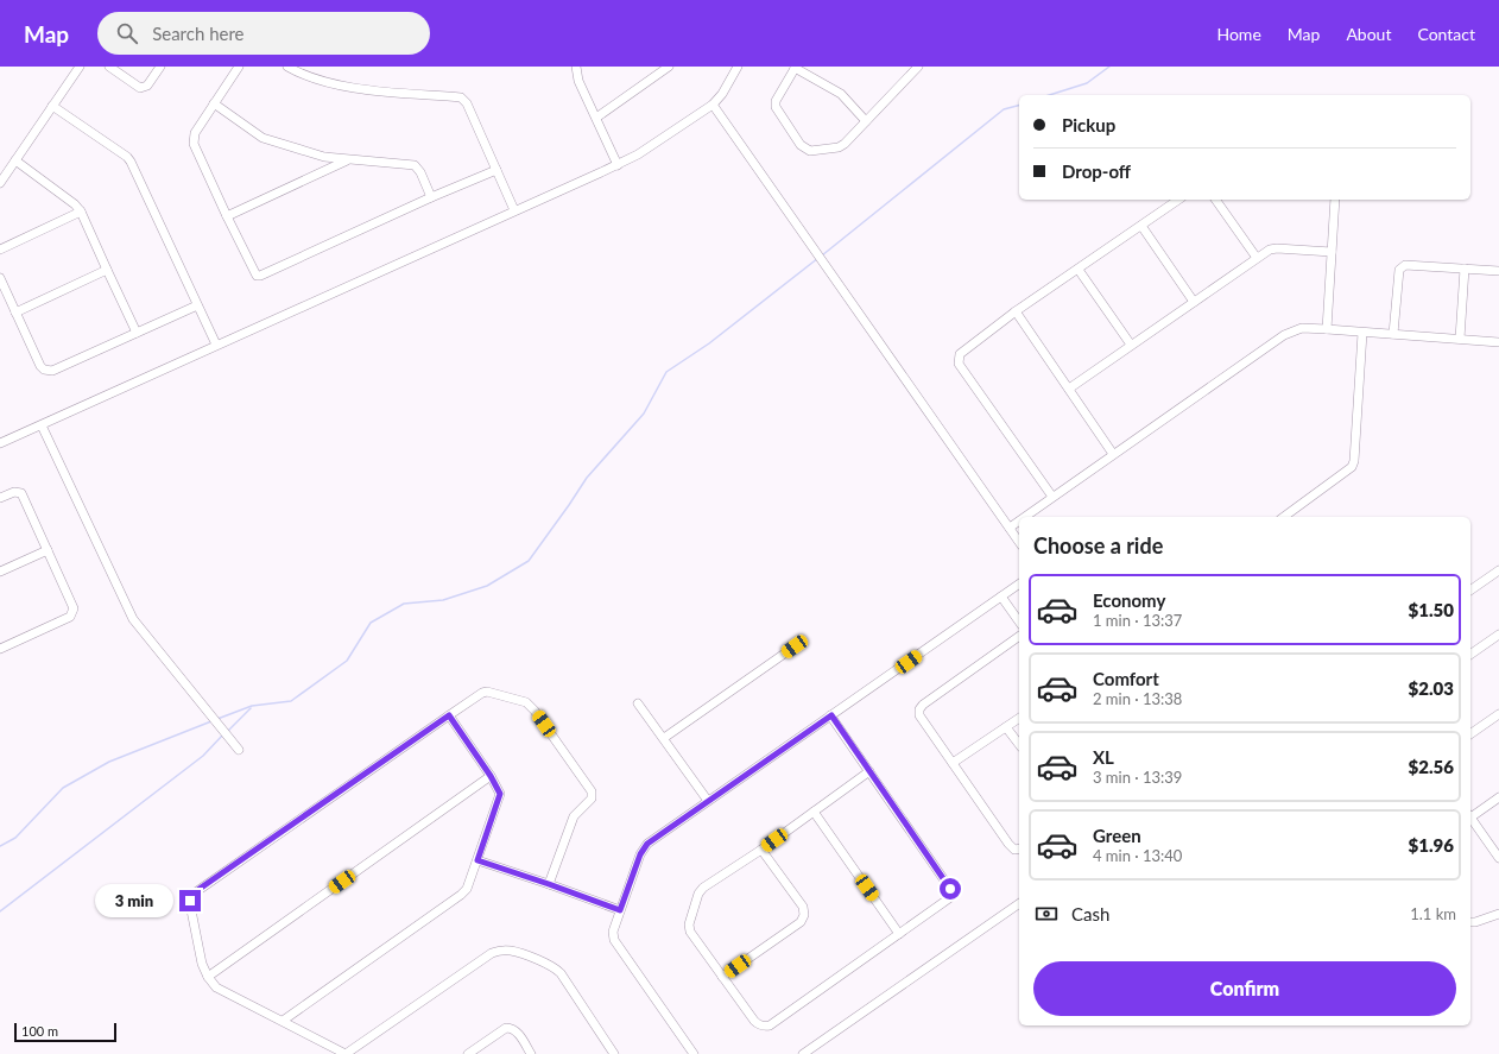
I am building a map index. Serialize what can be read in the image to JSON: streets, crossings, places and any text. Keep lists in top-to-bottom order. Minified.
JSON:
{"scale_bar":"100 m","page":{"header":"Map","search":"Search here","nav":["Home","Map","About","Contact"],"banner":["Pickup","Drop-off"],"heading":"Choose a ride","list":[{"name":"Economy","note":"1 min · 13:37","value":"$1.50"},{"name":"Comfort","note":"2 min · 13:38","value":"$2.03"},{"name":"XL","note":"3 min · 13:39","value":"$2.56"},{"name":"Green","note":"4 min · 13:40","value":"$1.96"}],"bubble":"3 min","pay":["Cash","1.1 km"],"buttons":"Confirm","scale":"100 m"}}
